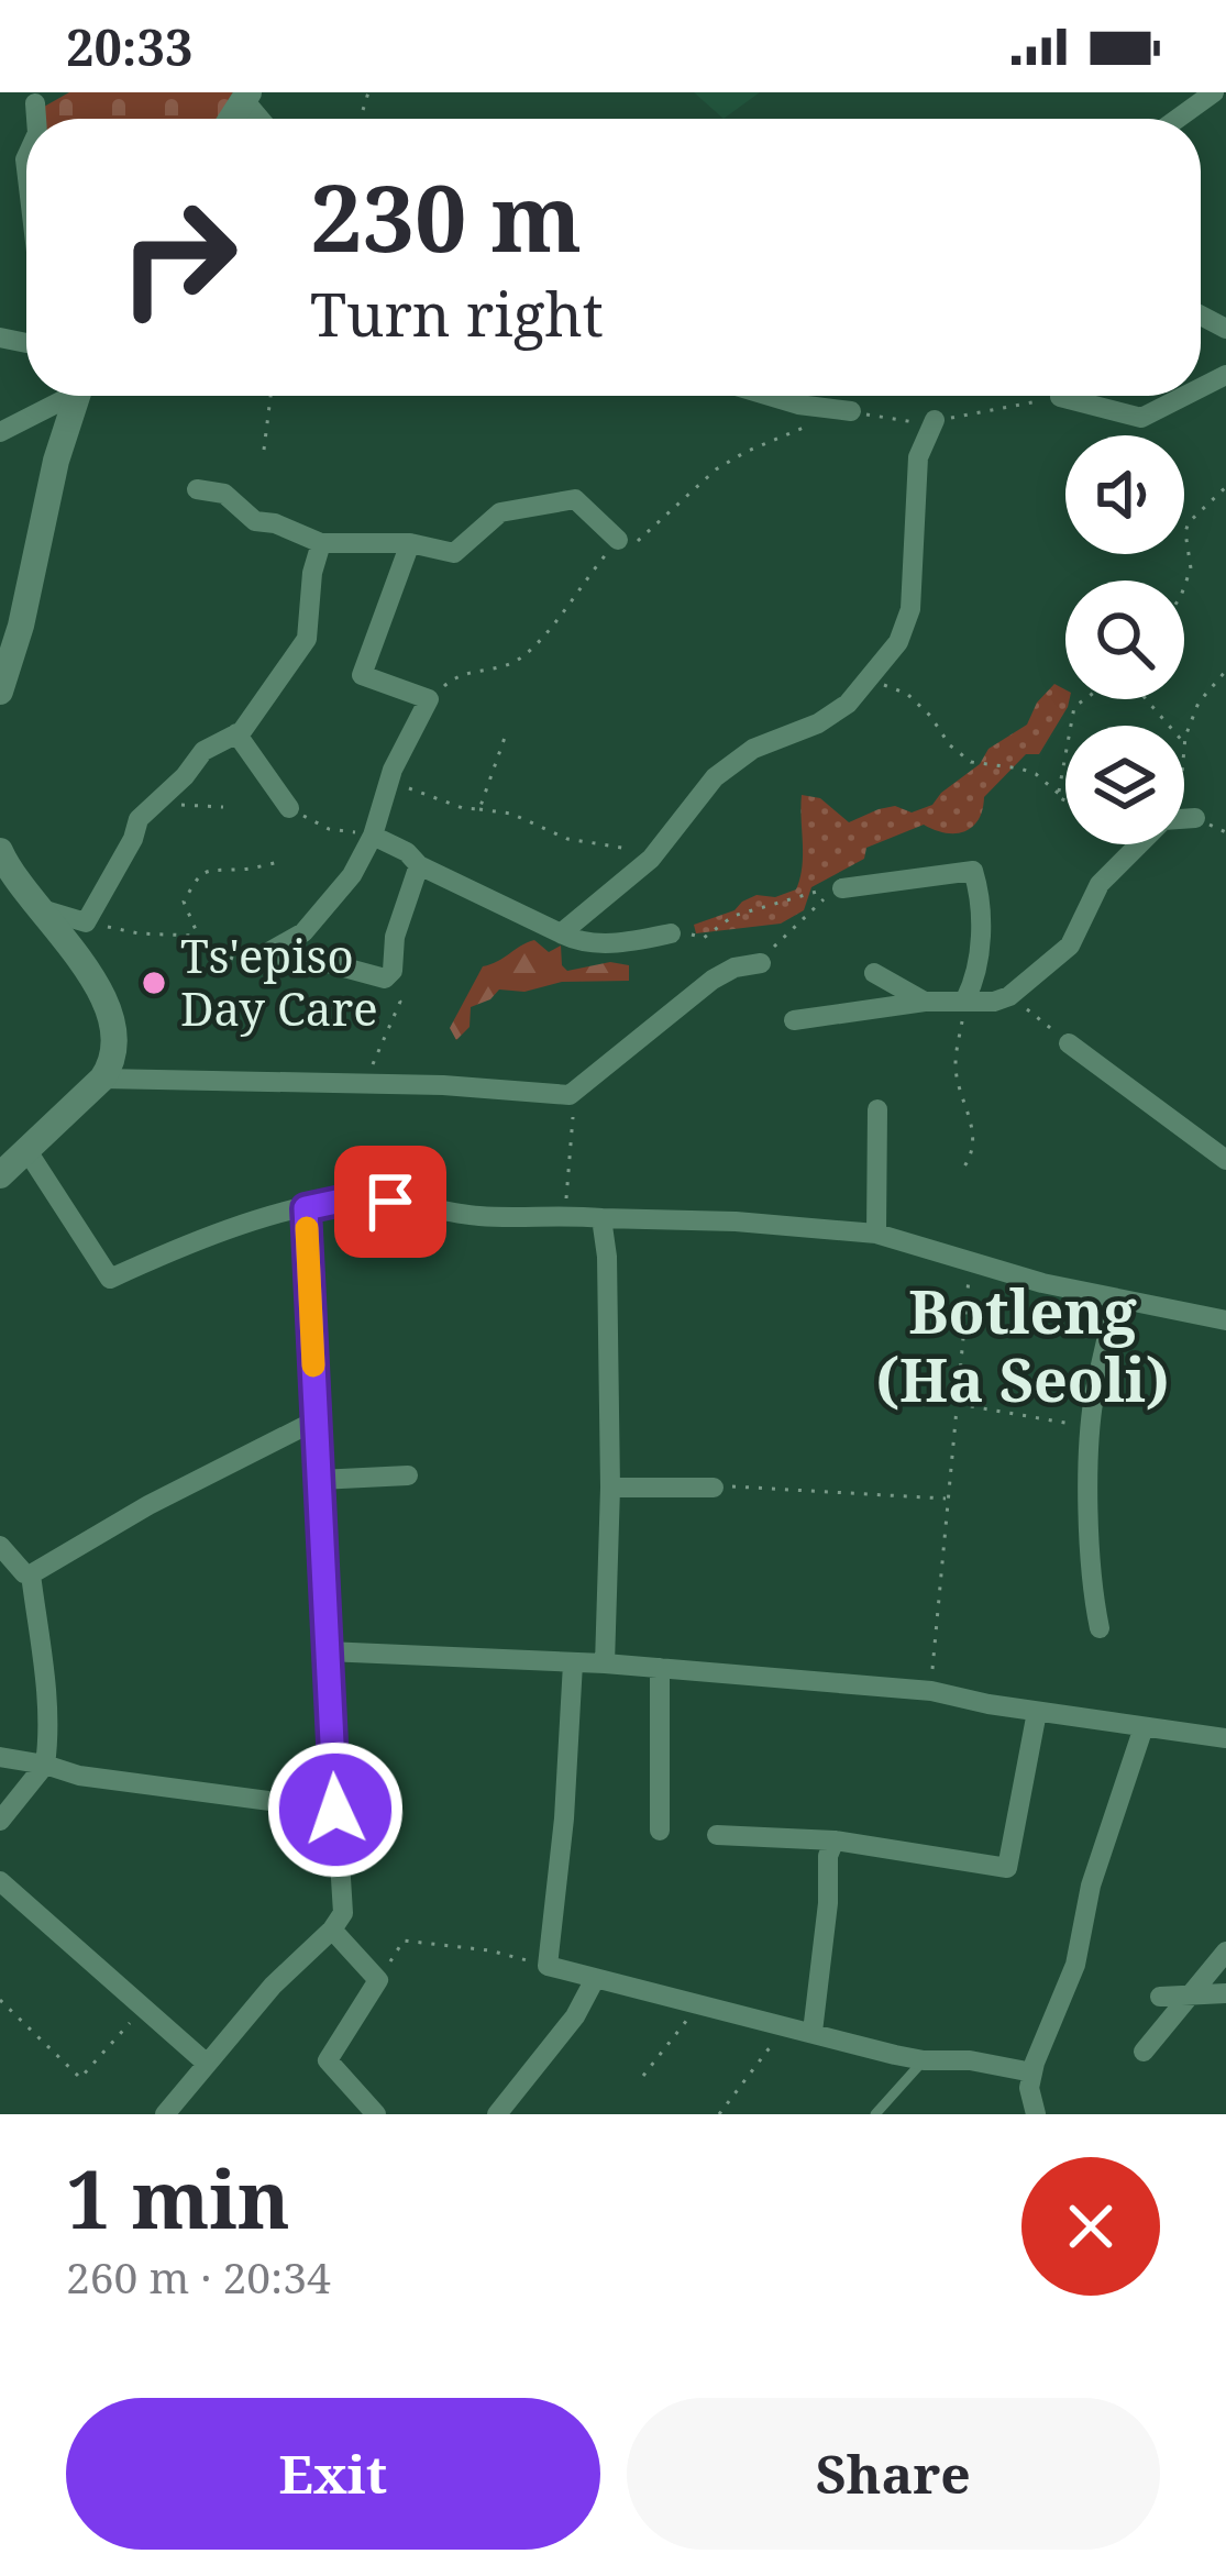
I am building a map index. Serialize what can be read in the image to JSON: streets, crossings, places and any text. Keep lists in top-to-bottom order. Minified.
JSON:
{"districts":["Botleng (Ha Seoli)"],"places":["Ts'episo Day Care"],"page":{"status":"20:33","turn":["230 m","Turn right"],"heading":["1 min","260 m · 20:34"],"buttons":["Exit","Share"]}}
